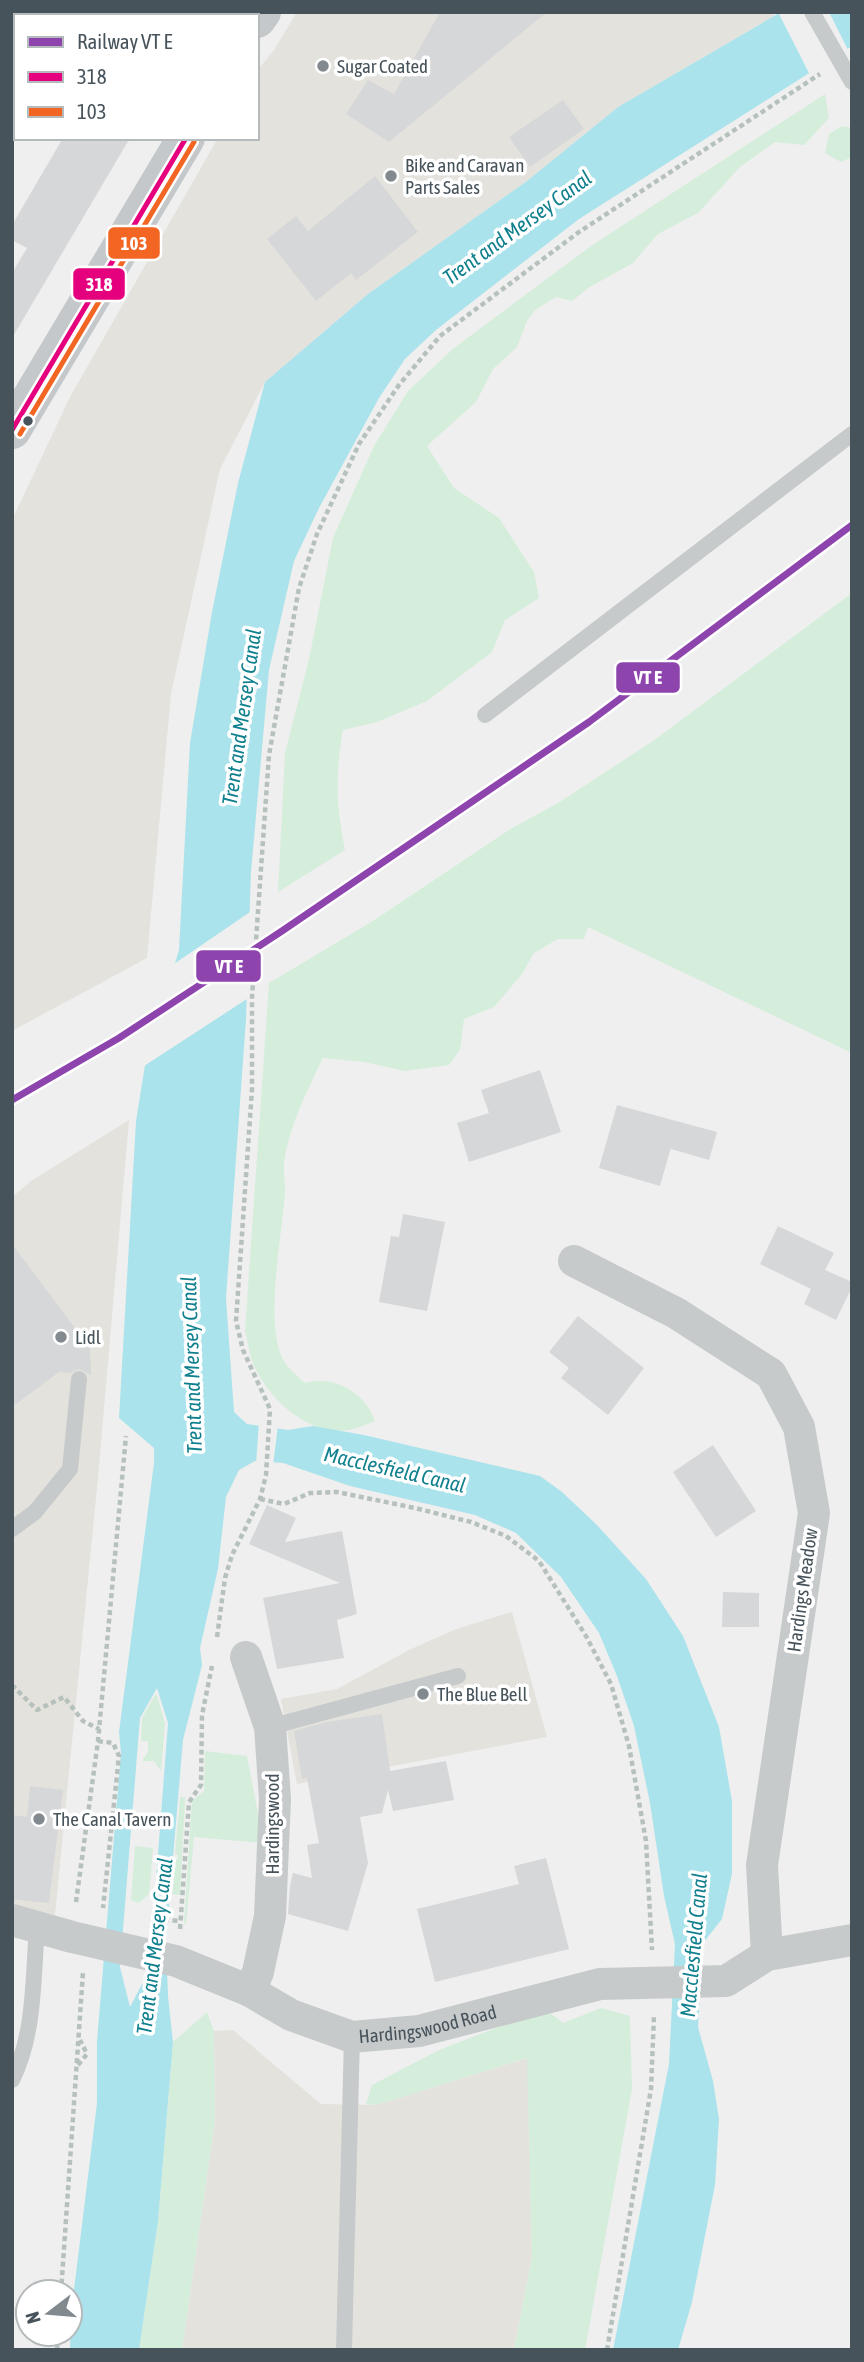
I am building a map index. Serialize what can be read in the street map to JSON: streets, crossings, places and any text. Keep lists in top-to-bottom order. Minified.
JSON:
{"streets":{"street":["Hardings Meadow","Hardingswood","Hardingswood Road"]},"crossings":[["Hardings Meadow","Hardingswood Road"],["Hardingswood","Hardingswood Road"]],"water":["Trent and Mersey Canal","Macclesfield Canal"],"places":["Sugar Coated","Bike and Caravan Parts Sales","Lidl","The Blue Bell","The Canal Tavern"],"lines":["transit line 318","transit line 103"],"legend":["Railway VT E","318","103"],"north":"left"}
